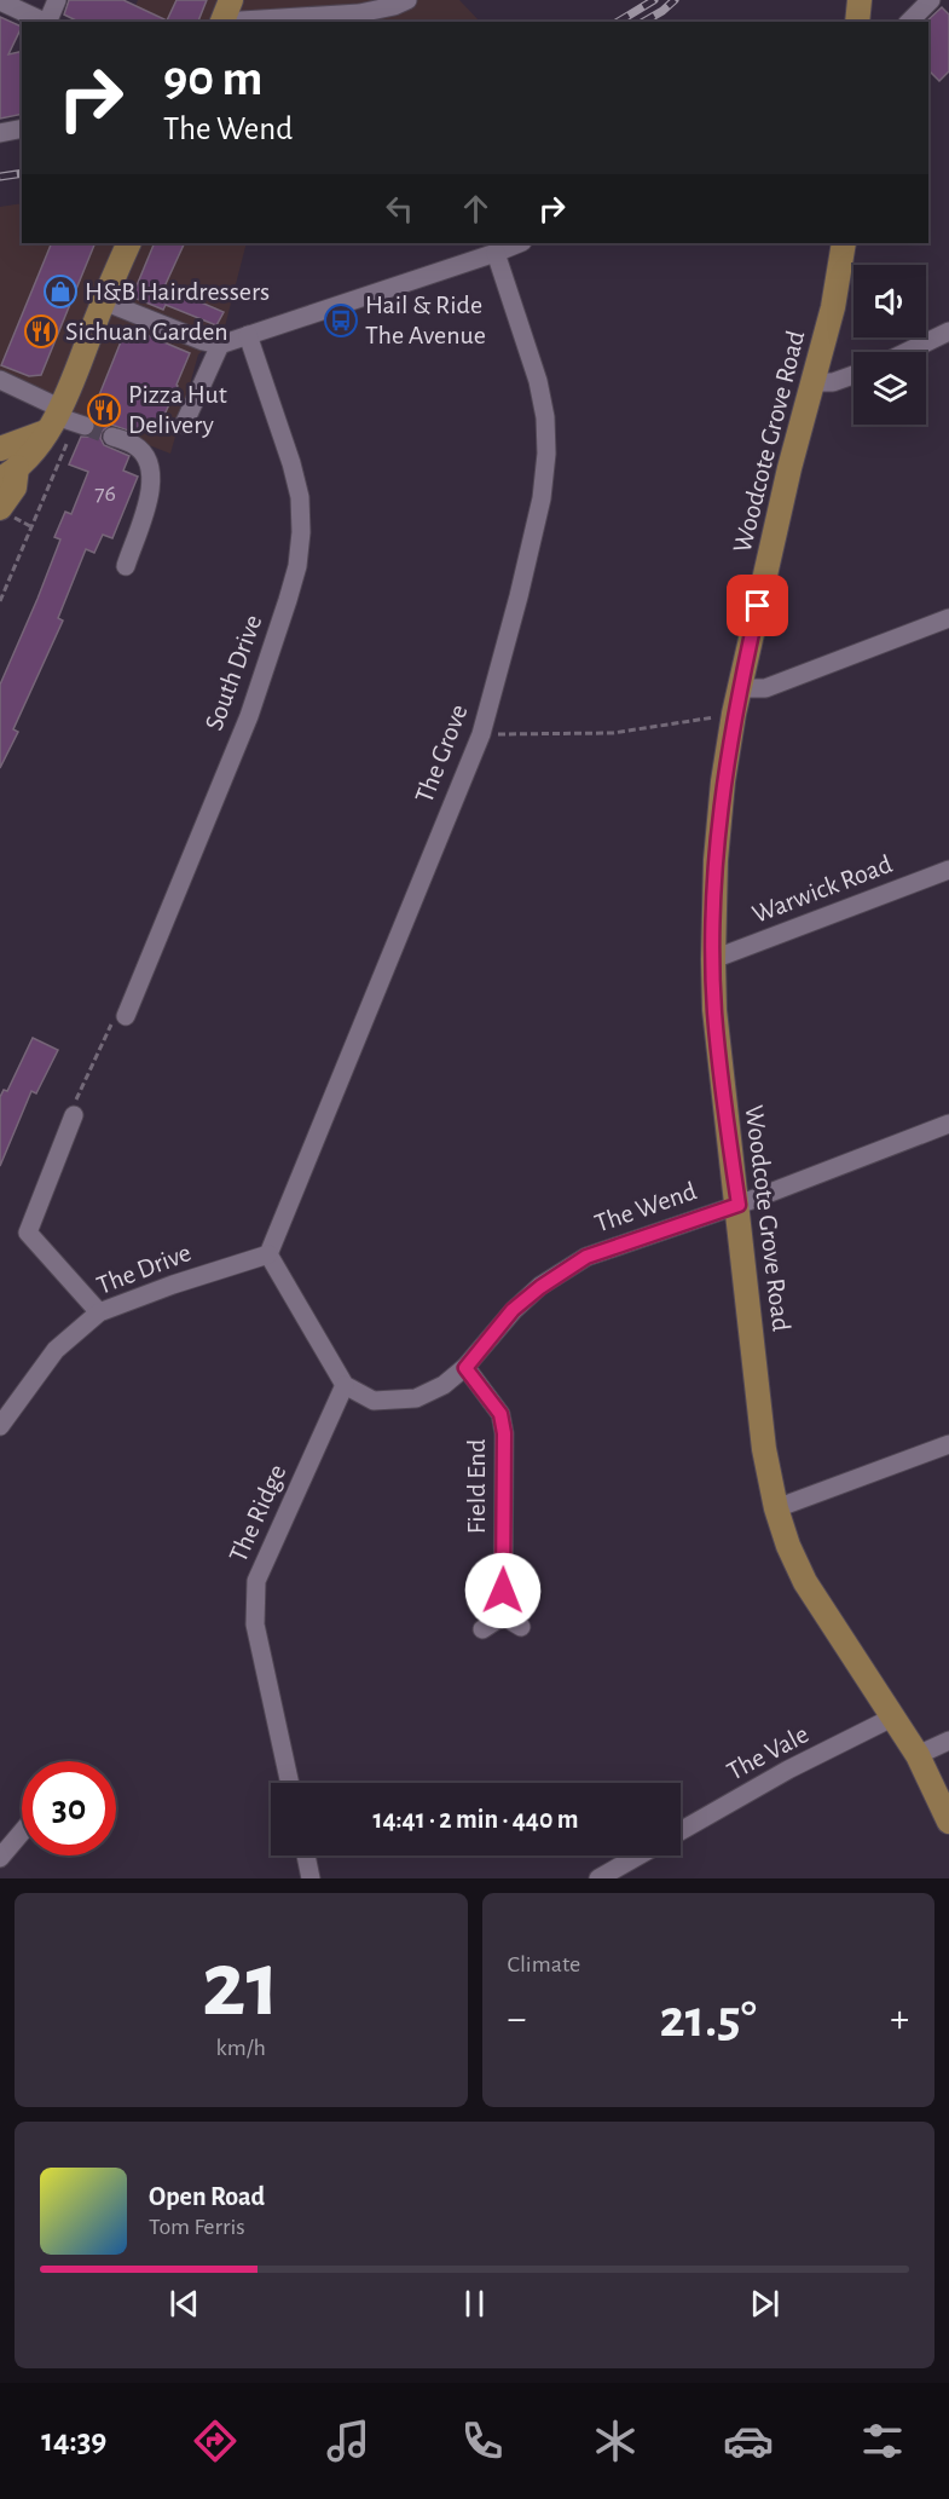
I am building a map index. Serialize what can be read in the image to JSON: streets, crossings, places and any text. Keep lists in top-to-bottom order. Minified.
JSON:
{"streets":{"main road":["Woodcote Grove Road"],"street":["South Drive","The Grove","Warwick Road","The Wend","The Drive","Field End","The Ridge","The Vale"]},"crossings":[["Woodcote Grove Road","Warwick Road"],["Woodcote Grove Road","The Wend"],["Woodcote Grove Road","The Vale"],["The Grove","The Drive"],["The Wend","Field End"],["The Wend","The Ridge"]],"places":{"shop":["H&B Hairdressers"],"bus stop":["Hail & Ride The Avenue"],"restaurant":["Sichuan Garden","Pizza Hut Delivery"]},"house_numbers":["76"],"page":{"turn":["90 m","The Wend"],"limit":"30","trip":"14:41 · 2 min · 440 m","tile":[["21","km/h"],"Climate"],"heat":["−","21.5°","+"],"song":["Open Road","Tom Ferris"],"tabs":"14:39"}}
